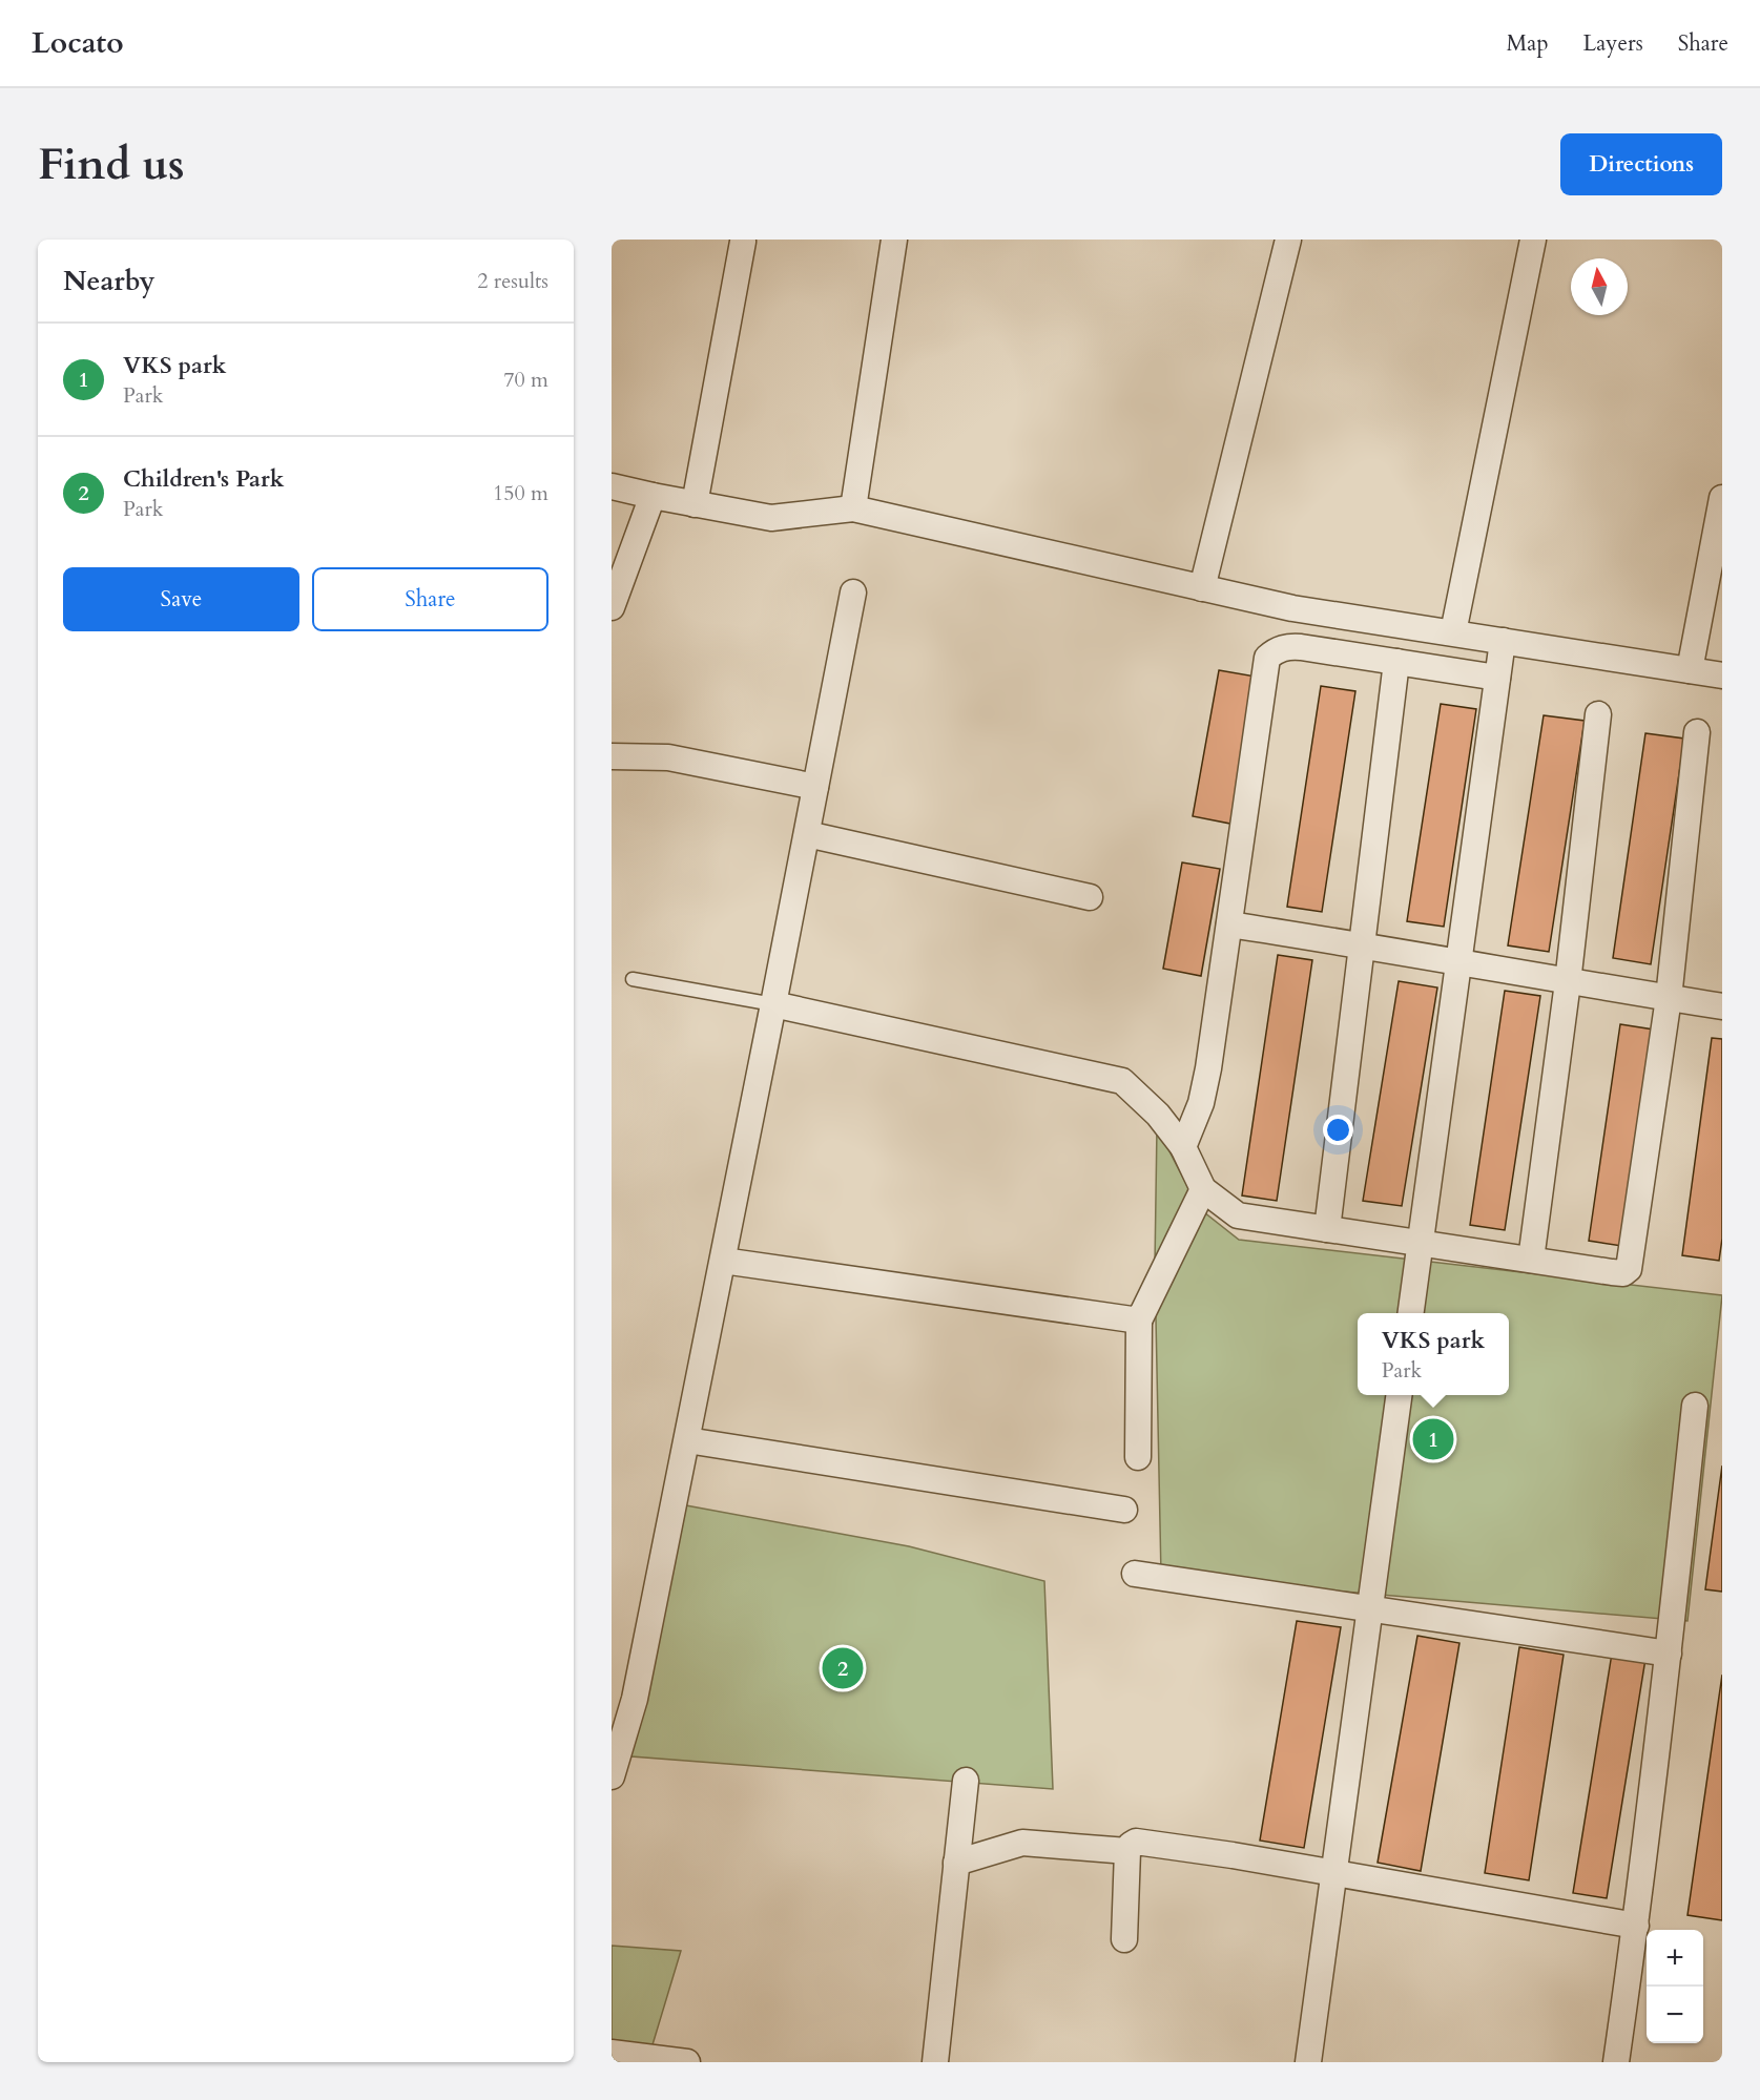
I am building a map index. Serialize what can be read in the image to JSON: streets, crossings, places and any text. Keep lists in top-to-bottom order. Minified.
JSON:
{"north":"top","page":{"header":"Locato","nav":["Map","Layers","Share"],"buttons":["Directions",["Save","Share"]],"title":"Find us","heading":["Nearby","2 results"],"list":[{"mark":"1","name":"VKS park","note":"Park","value":"70 m"},{"mark":"2","name":"Children's Park","note":"Park","value":"150 m"}],"popup":["VKS park","Park"],"pins":["1","2"],"map_buttons":["+","−"]}}
